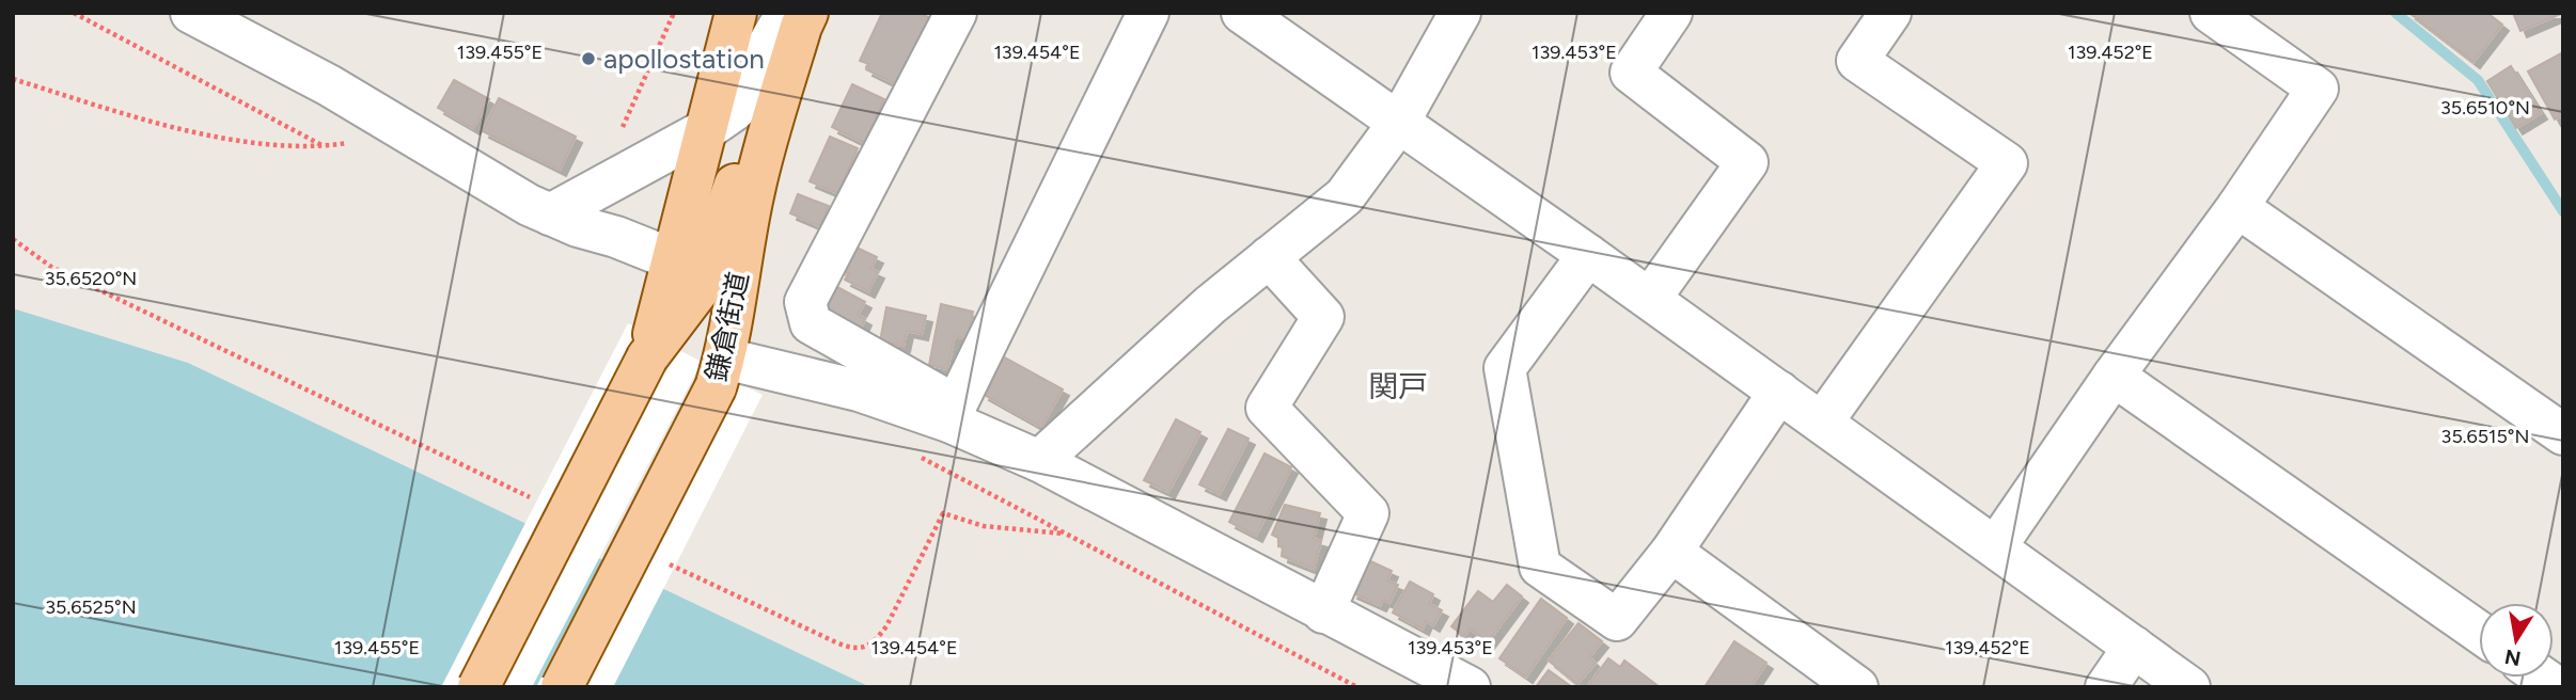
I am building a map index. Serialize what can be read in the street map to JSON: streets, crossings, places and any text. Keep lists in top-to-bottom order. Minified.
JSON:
{"streets":{"main road":["鎌倉街道"]},"districts":["関戸"],"places":["apollostation"],"north":"bottom","coordinates":["139.455°E","139.454°E","139.453°E","139.452°E","35.6510°N","35.6520°N","35.6515°N","35.6525°N"]}
